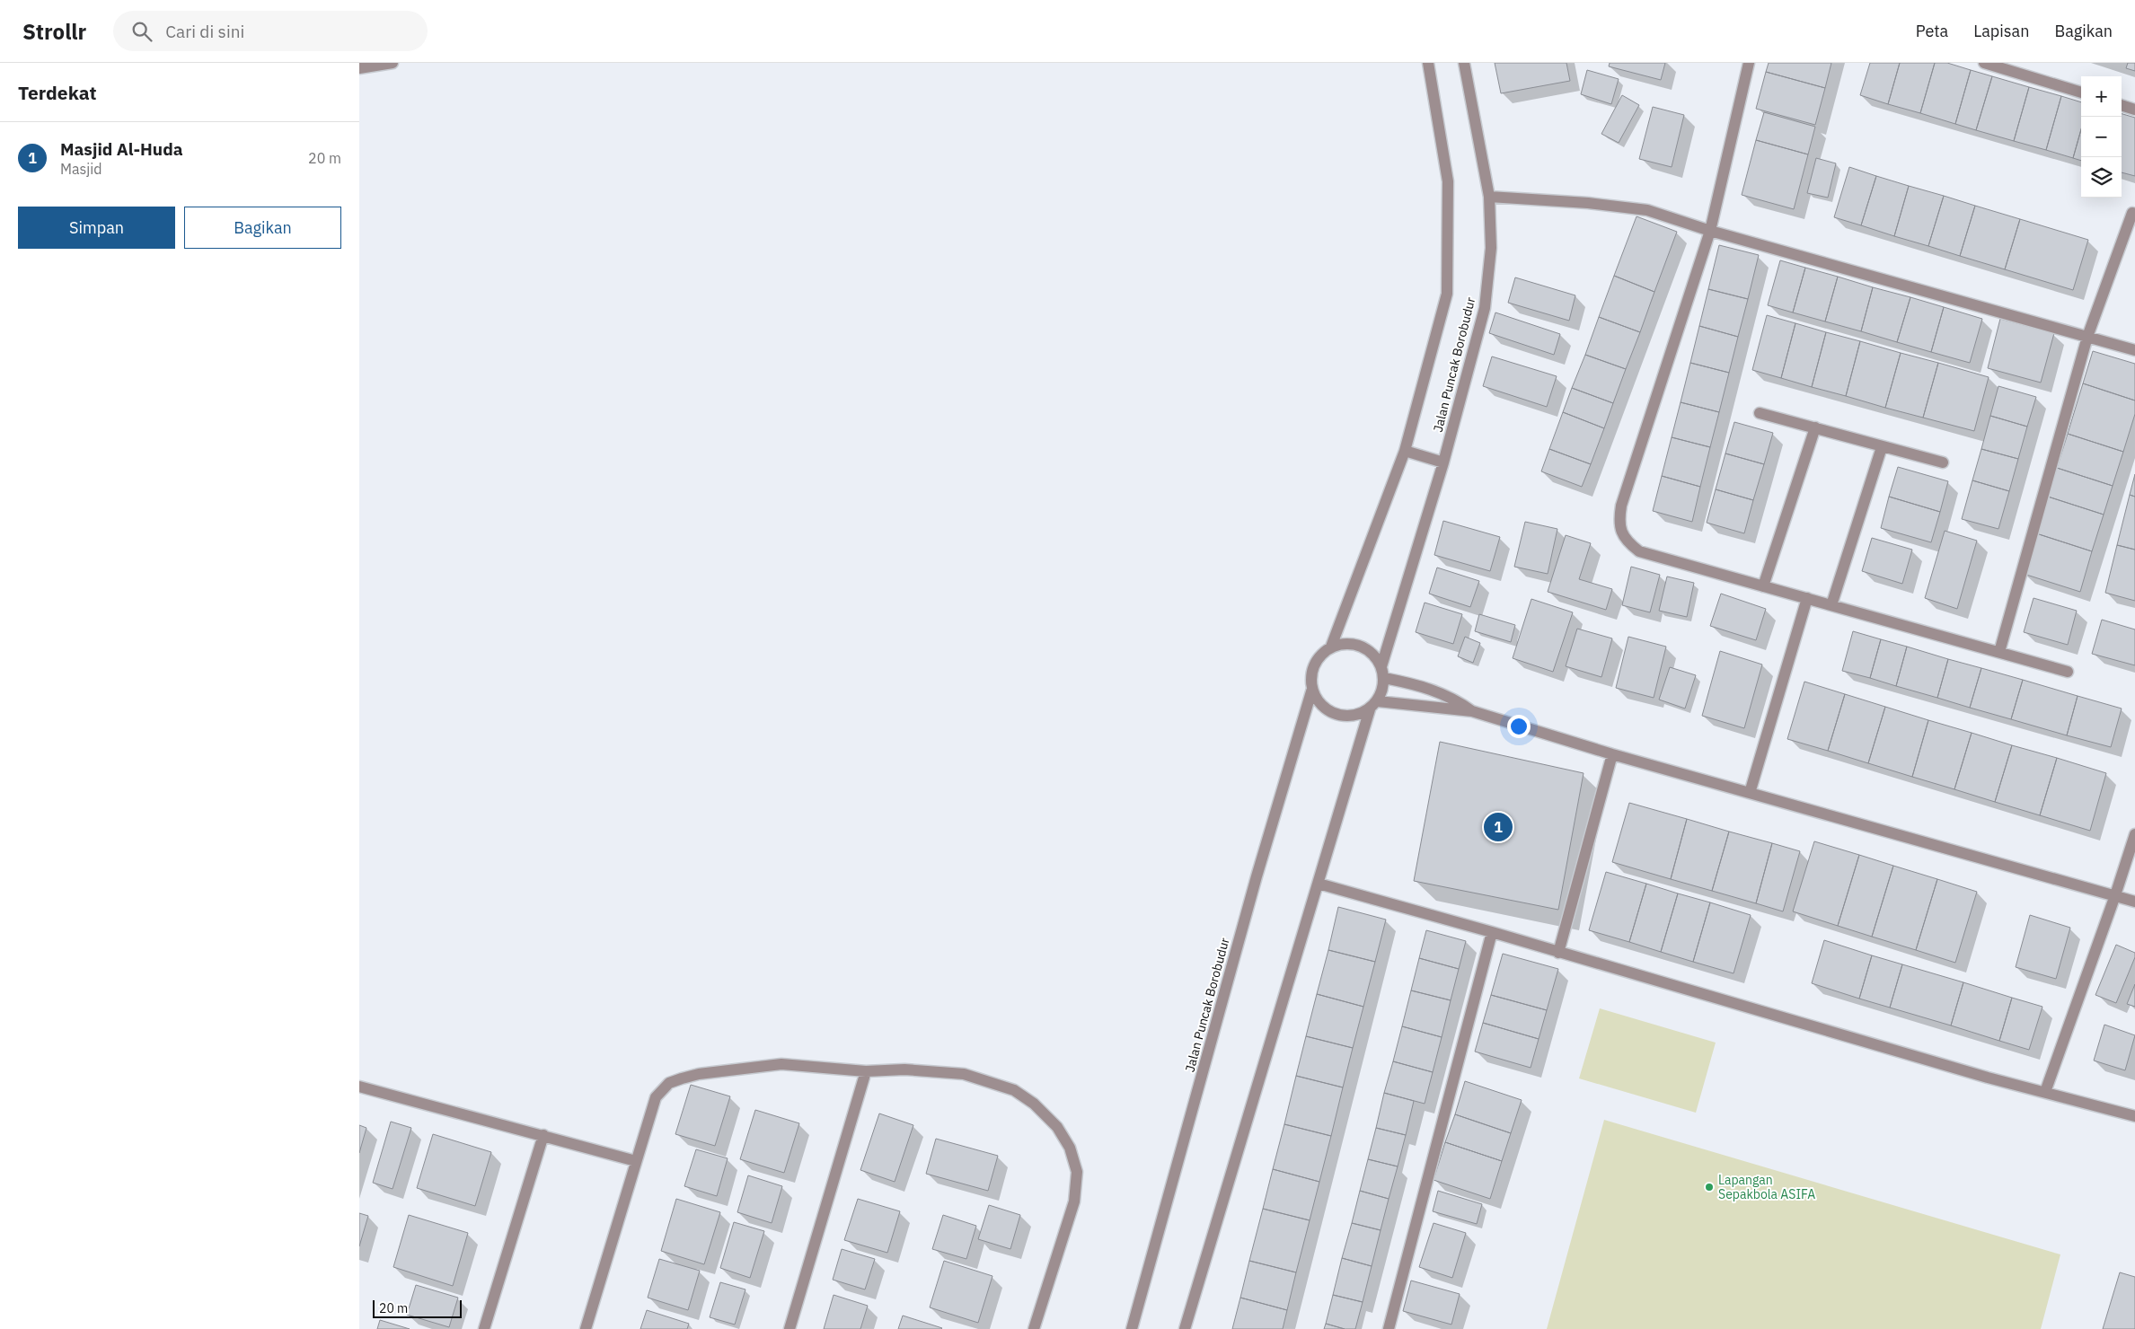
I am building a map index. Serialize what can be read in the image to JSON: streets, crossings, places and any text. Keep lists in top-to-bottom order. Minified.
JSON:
{"streets":{"street":["Jalan Puncak Borobudur"]},"places":["Lapangan Sepakbola ASIFA"],"scale_bar":"20 m","page":{"header":"Strollr","search":"Cari di sini","nav":["Peta","Lapisan","Bagikan"],"heading":"Terdekat","map_buttons":["+","−"],"list":[{"mark":"1","name":"Masjid Al-Huda","note":"Masjid","value":"20 m"}],"buttons":["Simpan","Bagikan"],"pins":"1","scale":"20 m"}}
